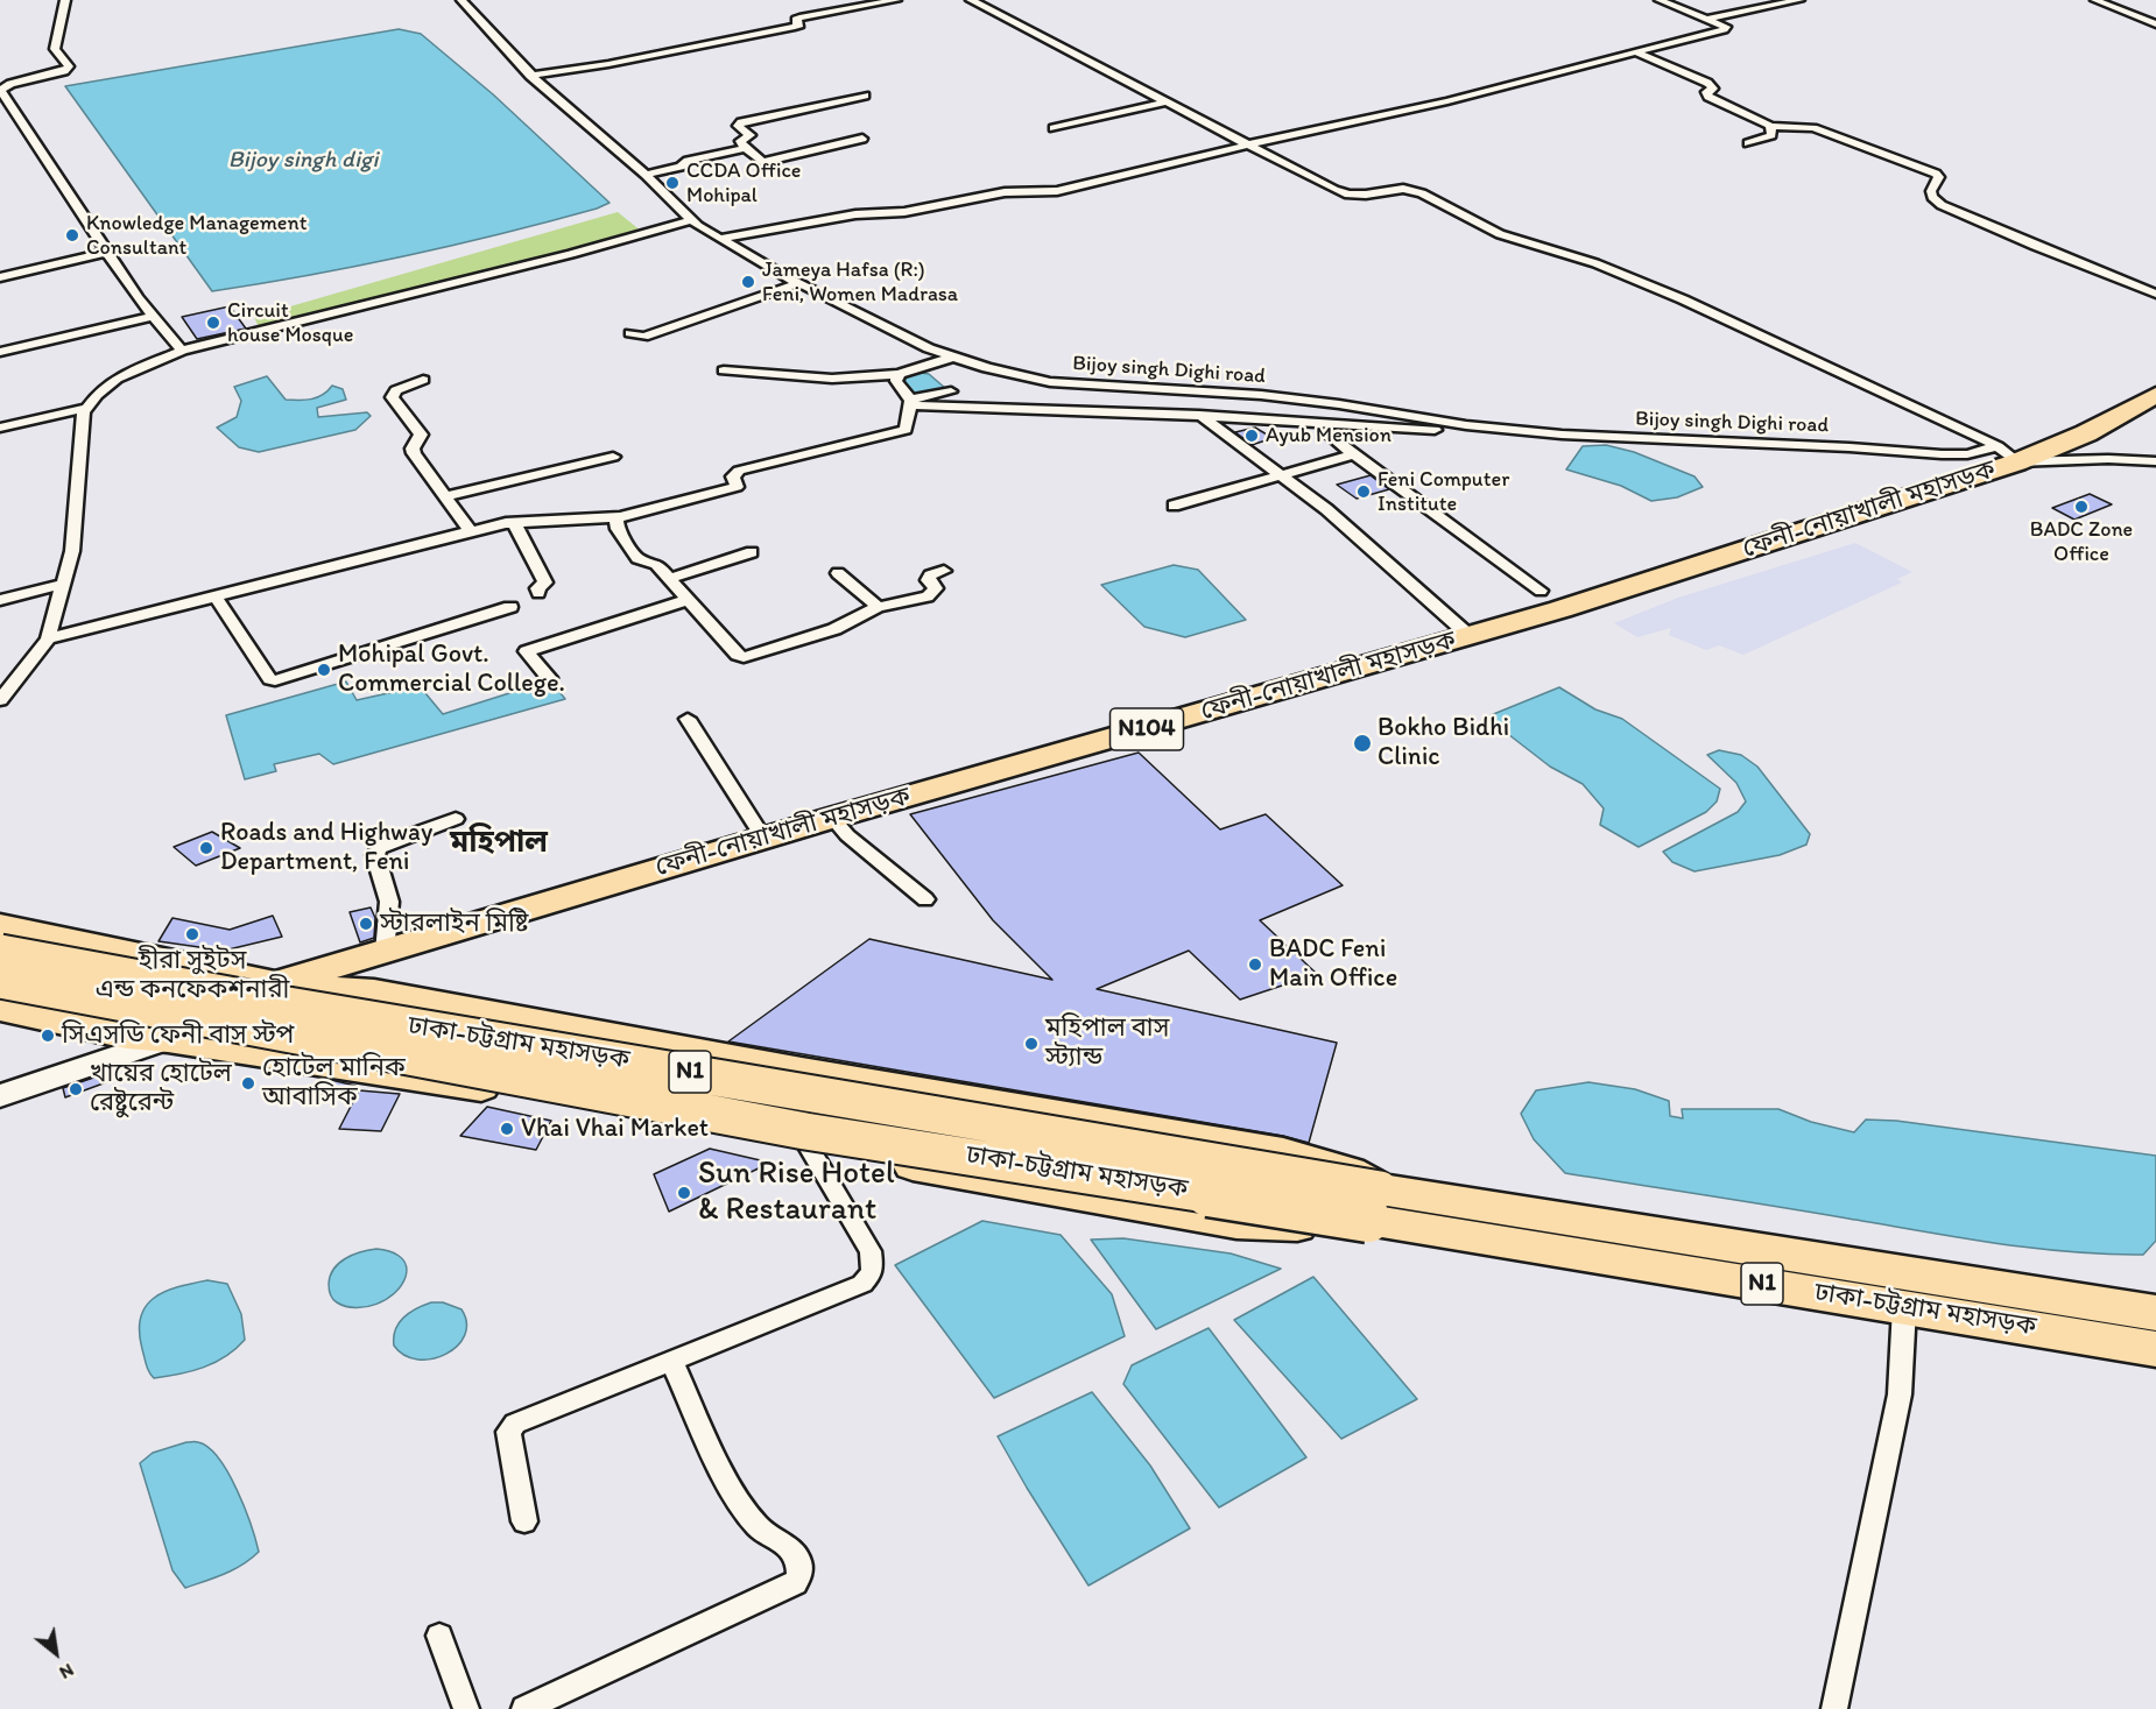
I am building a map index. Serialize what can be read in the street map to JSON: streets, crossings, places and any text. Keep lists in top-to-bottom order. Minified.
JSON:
{"streets":{"highway":["ফেনী-নোয়াখালী মহাসড়ক","N104","ঢাকা-চট্টগ্রাম মহাসড়ক","N1"],"street":["Bijoy singh Dighi road"]},"crossings":[["Bijoy singh Dighi road","ফেনী-নোয়াখালী মহাসড়ক"],["ফেনী-নোয়াখালী মহাসড়ক","N104"]],"districts":["মহিপাল"],"water":["Bijoy singh digi"],"places":["CCDA Office Mohipal","Knowledge Management Consultant","Jameya Hafsa (R:) Feni, Women Madrasa","Circuit house Mosque","Ayub Mension","Feni Computer Institute","BADC Zone Office","Mohipal Govt. Commercial College.","Bokho Bidhi Clinic","Roads and Highway Department, Feni","স্টারলাইন মিষ্টি","হীরা সুইটস এন্ড কনফেকশনারী","BADC Feni Main Office","সিএসডি ফেনী বাস স্টপ","মহিপাল বাস স্ট্যান্ড","হোটেল মানিক আবাসিক","খায়ের হোটেল রেষ্টুরেন্ট","Vhai Vhai Market","Sun Rise Hotel & Restaurant"],"north":"bottom right"}
